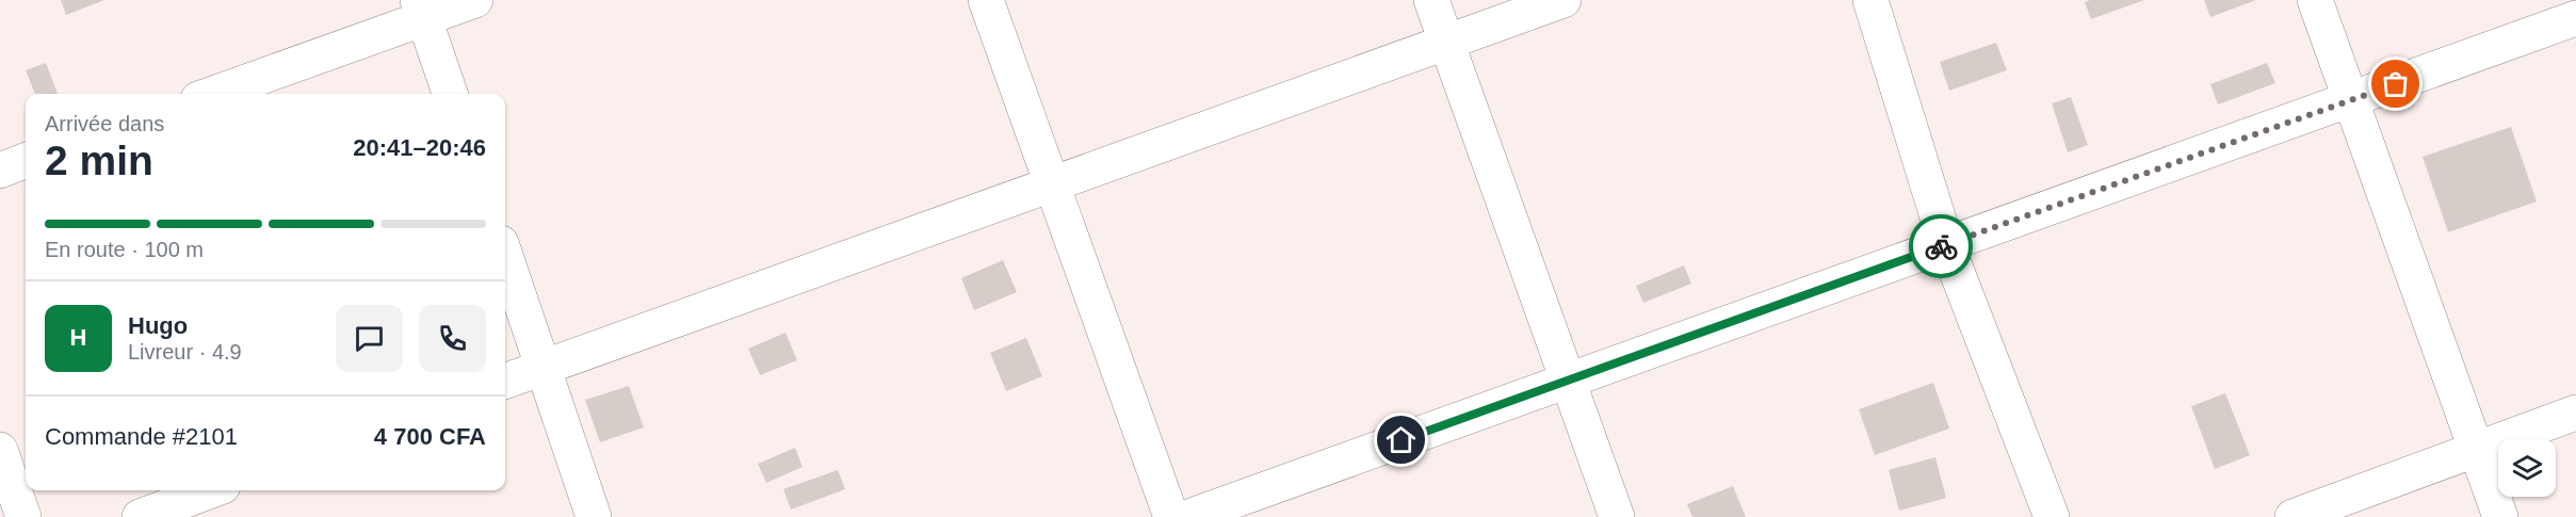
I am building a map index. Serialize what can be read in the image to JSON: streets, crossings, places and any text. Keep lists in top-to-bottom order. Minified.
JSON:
{"page":{"heading":["2 min","Arrivée dans","20:41–20:46"],"panel":["Hugo","Livreur · 4.9","Commande #2101","4 700 CFA"],"bar":"En route · 100 m","round":"H"}}
